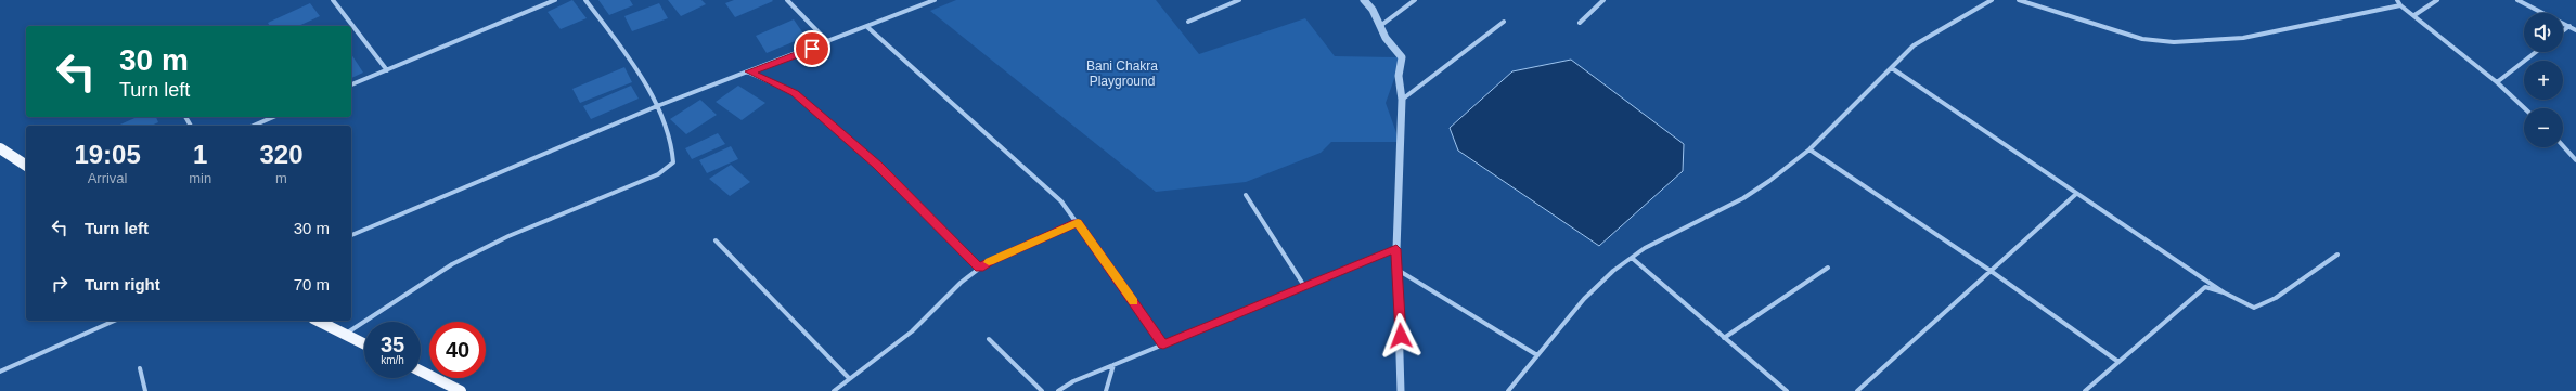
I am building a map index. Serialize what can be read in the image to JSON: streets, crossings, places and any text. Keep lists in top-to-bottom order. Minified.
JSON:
{"parks":["Bani Chakra Playground"],"page":{"map_buttons":["+","−"],"turn":["30 m","Turn left"],"eta":["19:05","Arrival","1","min","320","m"],"list":[{"name":"Turn left","value":"30 m"},{"name":"Turn right","value":"70 m"}],"speed":"35 km/h","limit":"40"}}
